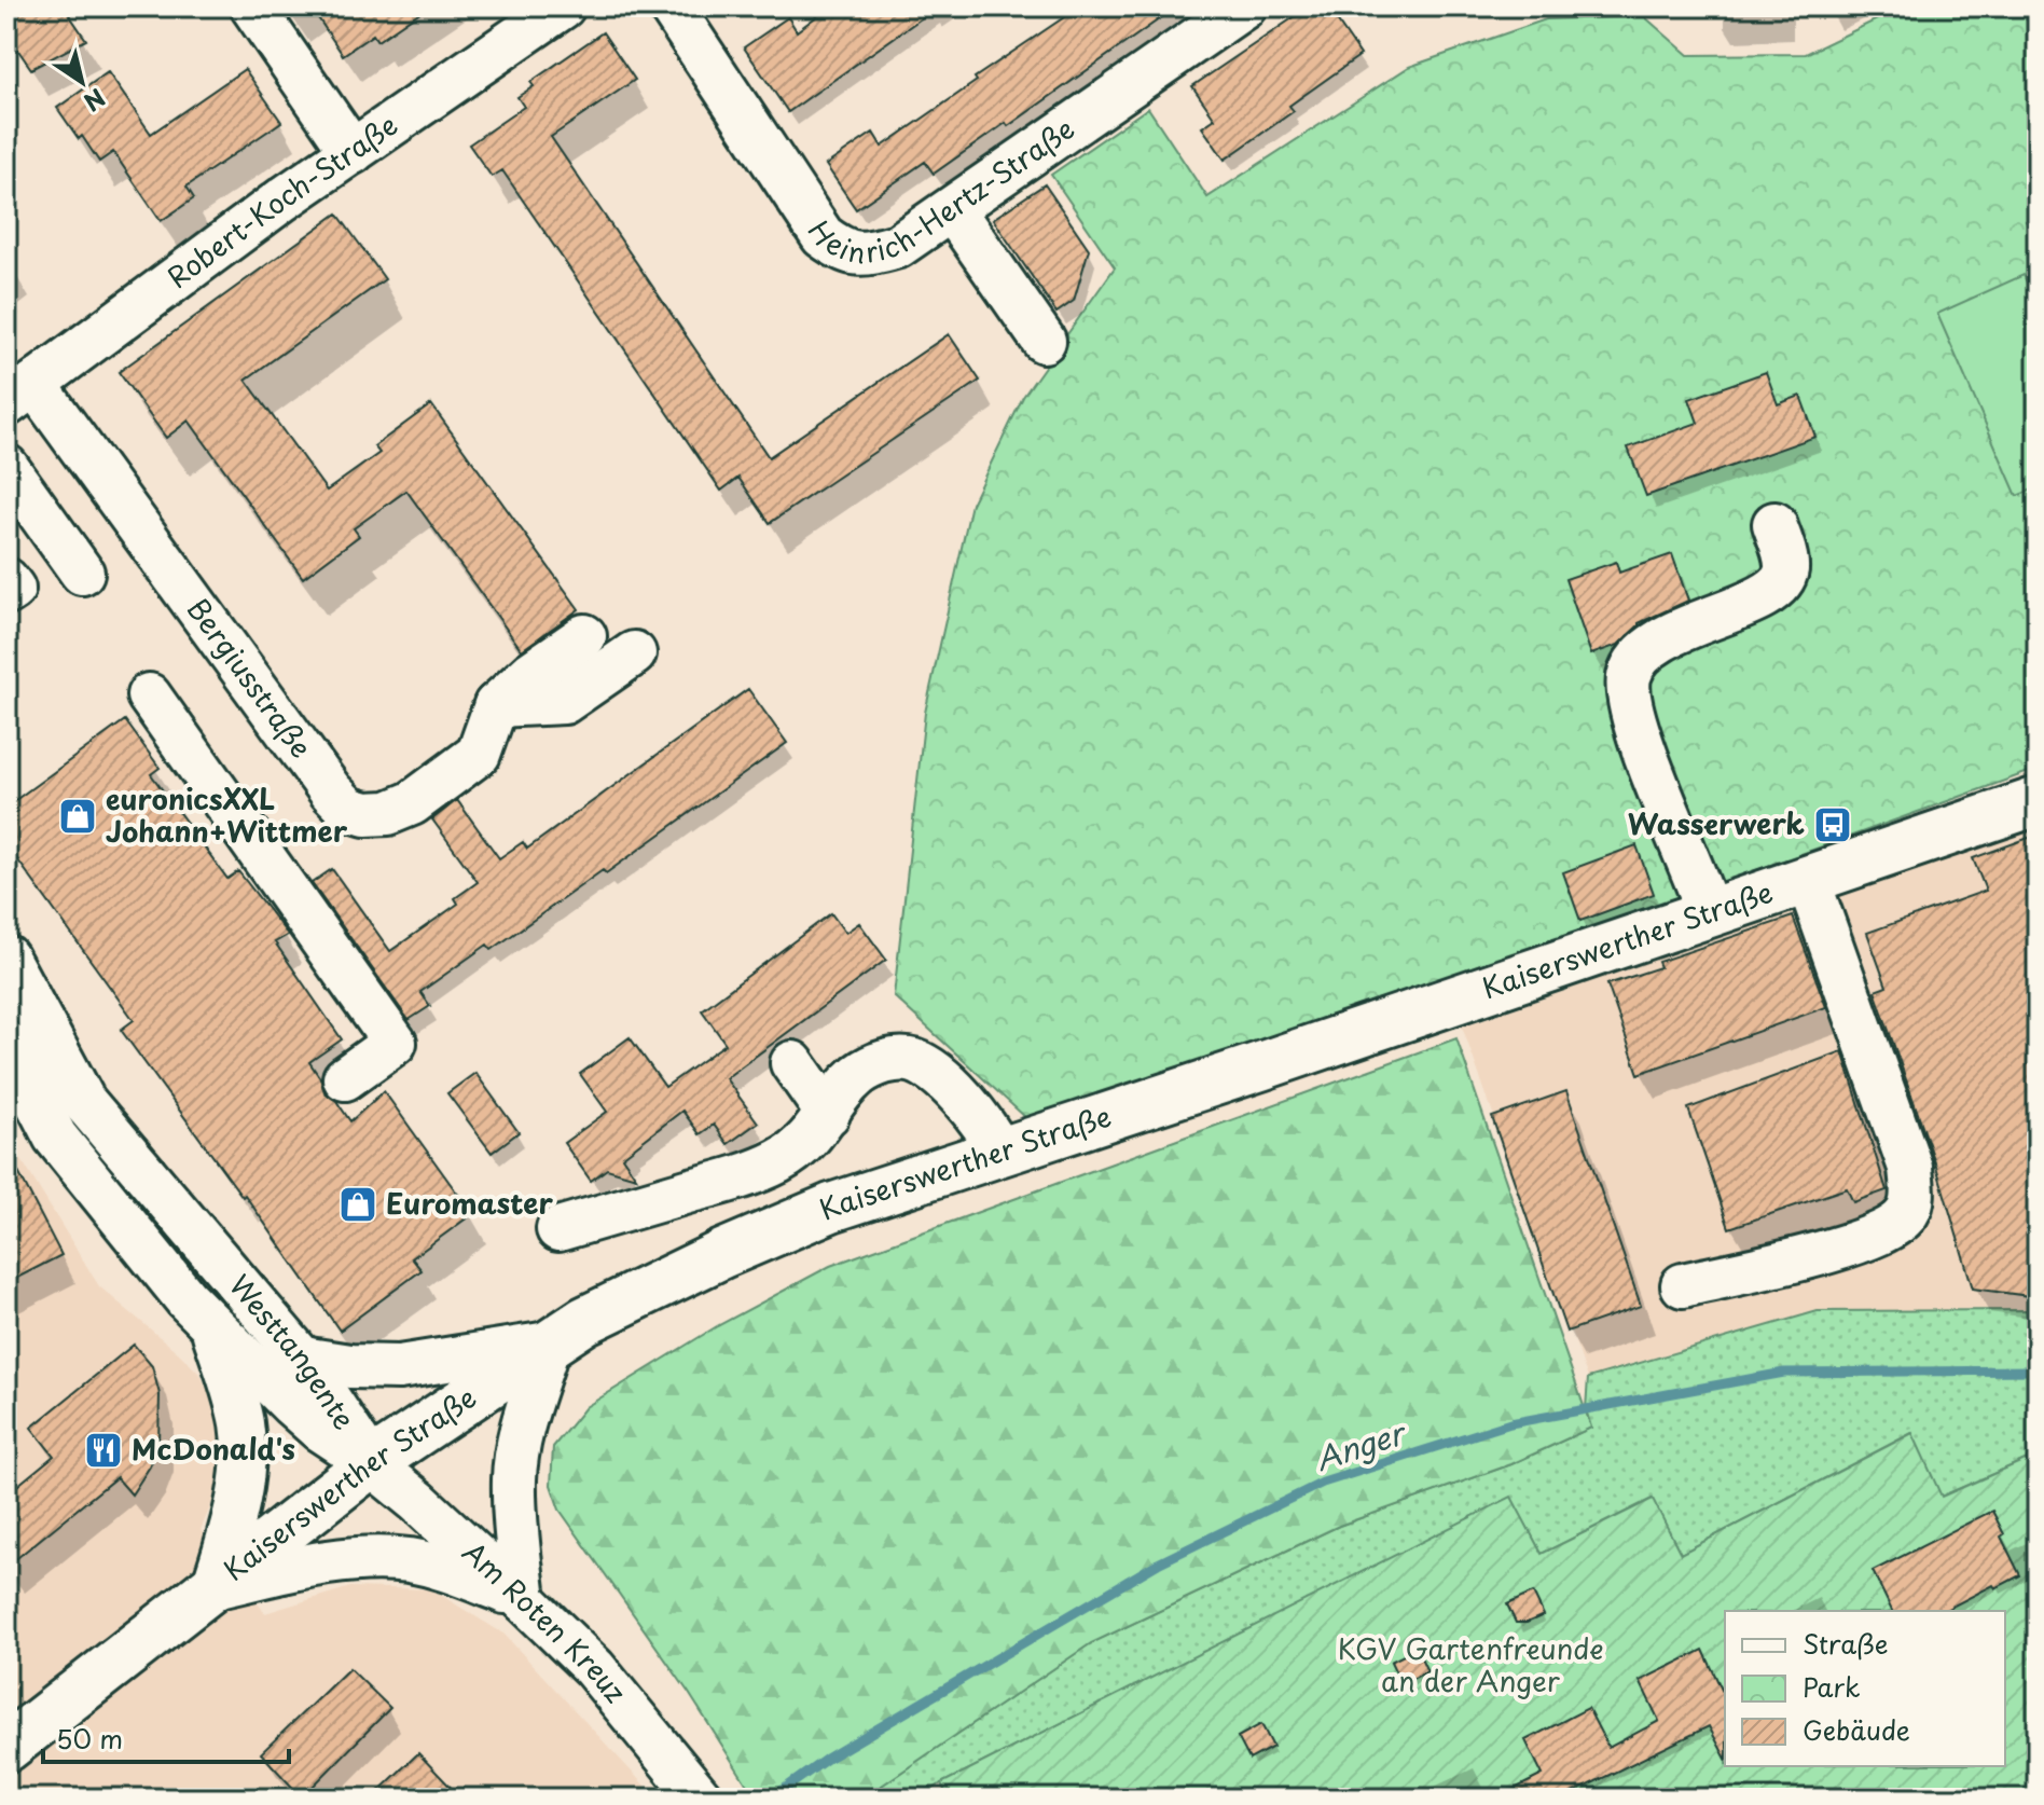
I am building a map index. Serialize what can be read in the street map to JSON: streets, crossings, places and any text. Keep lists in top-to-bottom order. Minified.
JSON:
{"streets":{"main road":["Kaiserswerther Straße"],"street":["Heinrich-Hertz-Straße","Robert-Koch-Straße","Bergiusstraße","Westtangente","Am Roten Kreuz"]},"crossings":[["Robert-Koch-Straße","Bergiusstraße"],["Kaiserswerther Straße","Westtangente"],["Kaiserswerther Straße","Am Roten Kreuz"],["Westtangente","Am Roten Kreuz"]],"water":["Anger"],"parks":["KGV Gartenfreunde an der Anger"],"places":{"shop":["euronicsXXL Johann+Wittmer","Euromaster"],"bus stop":["Wasserwerk"],"restaurant":["McDonald's"]},"legend":["Straße","Park","Gebäude"],"scale_bar":"50 m","north":"bottom right"}
